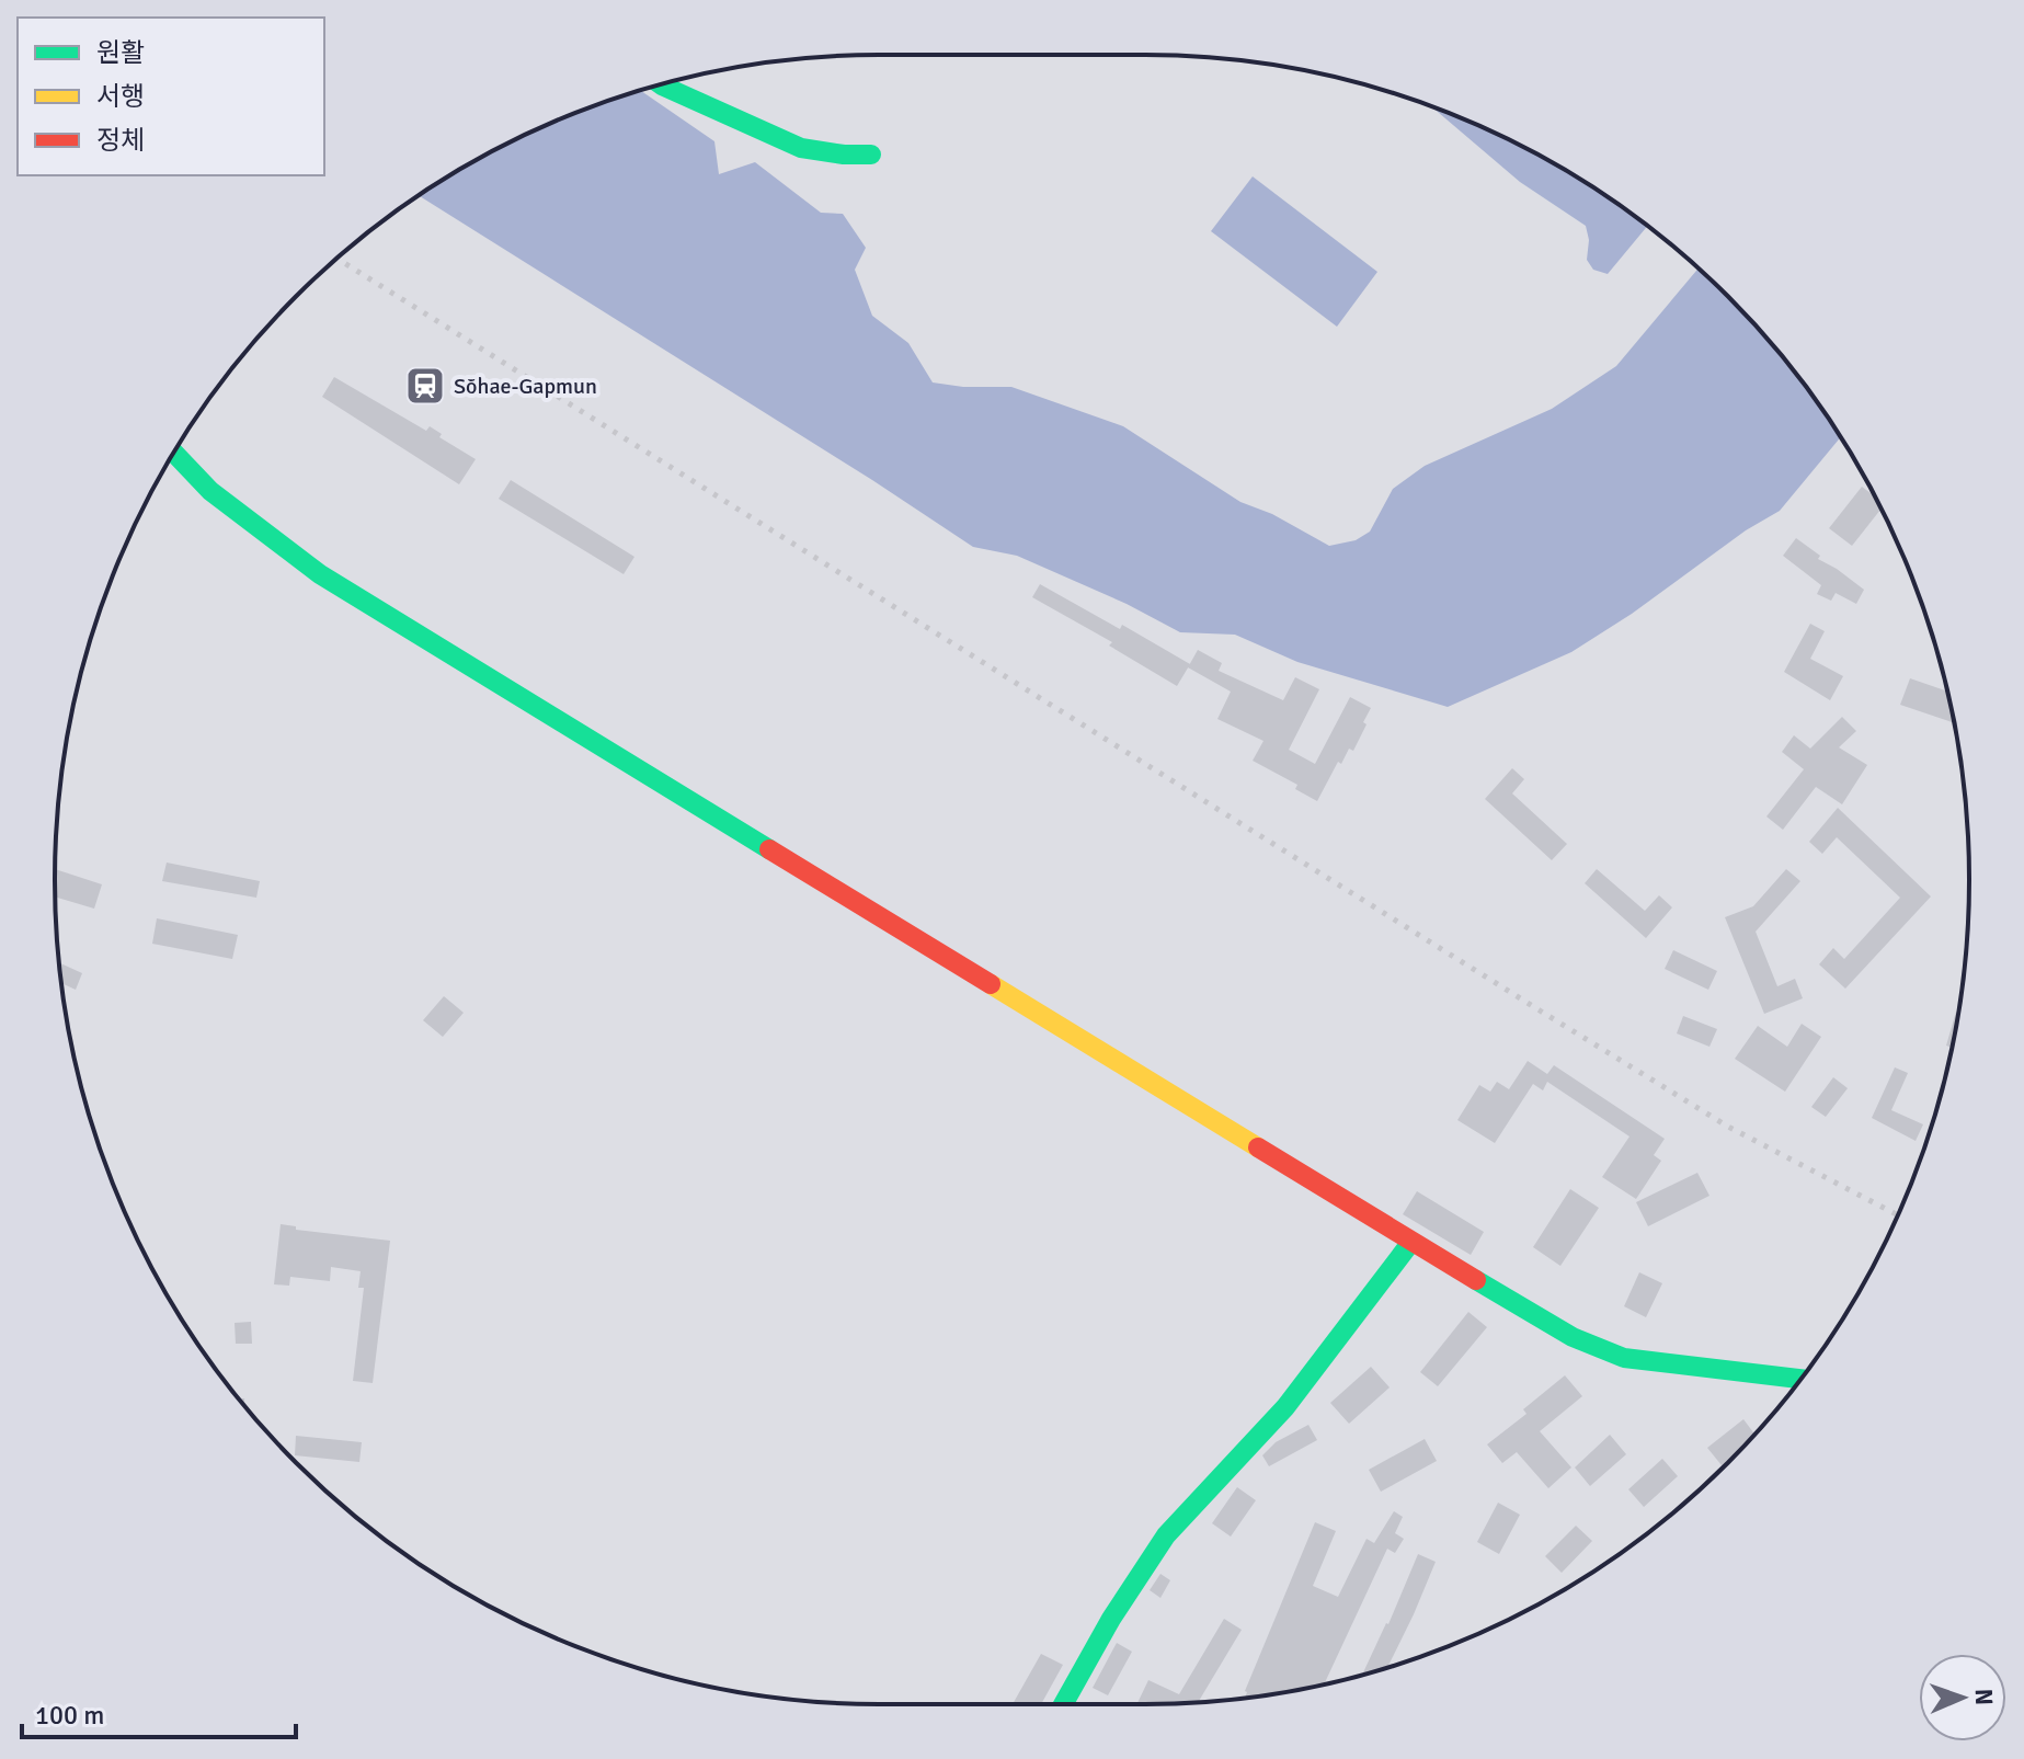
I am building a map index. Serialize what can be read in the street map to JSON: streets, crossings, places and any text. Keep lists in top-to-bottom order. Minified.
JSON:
{"places":{"station":["Sŏhae-Gapmun"]},"legend":["원활","서행","정체"],"scale_bar":"100 m","north":"right"}
